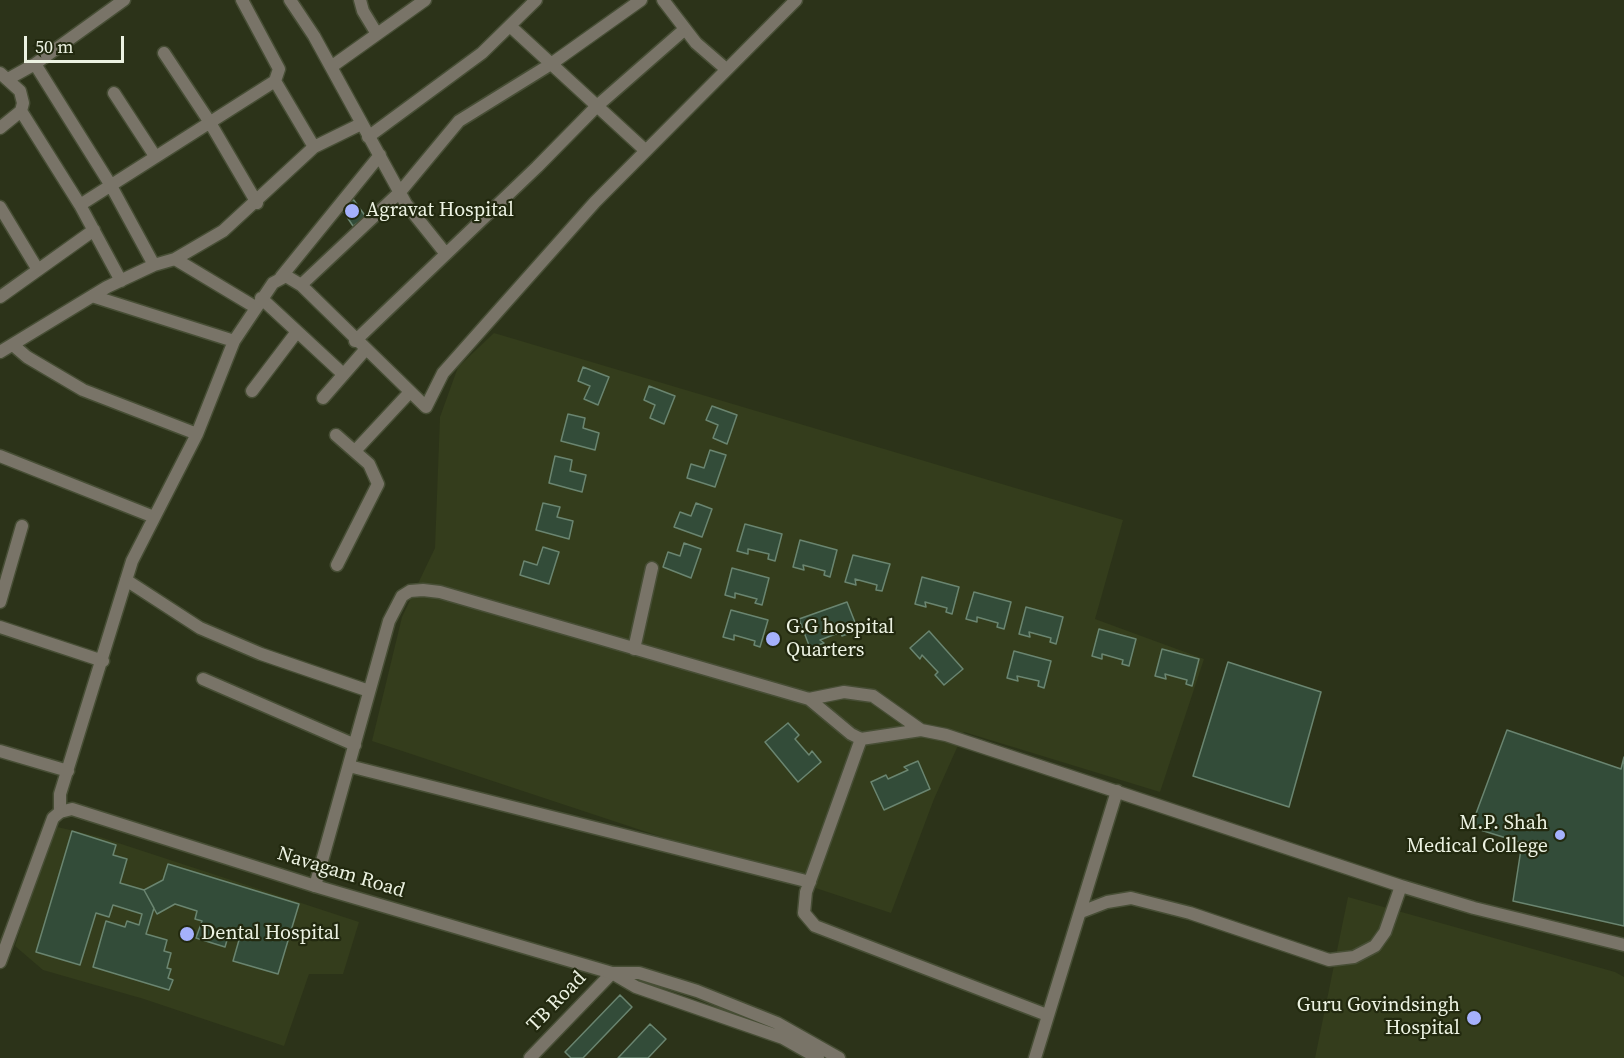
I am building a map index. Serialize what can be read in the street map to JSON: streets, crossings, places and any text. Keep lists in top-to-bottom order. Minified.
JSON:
{"streets":{"street":["Navagam Road","TB Road"]},"crossings":[["Navagam Road","TB Road"]],"places":["Agravat Hospital","G.G hospital Quarters","M.P. Shah Medical College","Dental Hospital","Guru Govindsingh Hospital"],"scale_bar":"50 m"}
